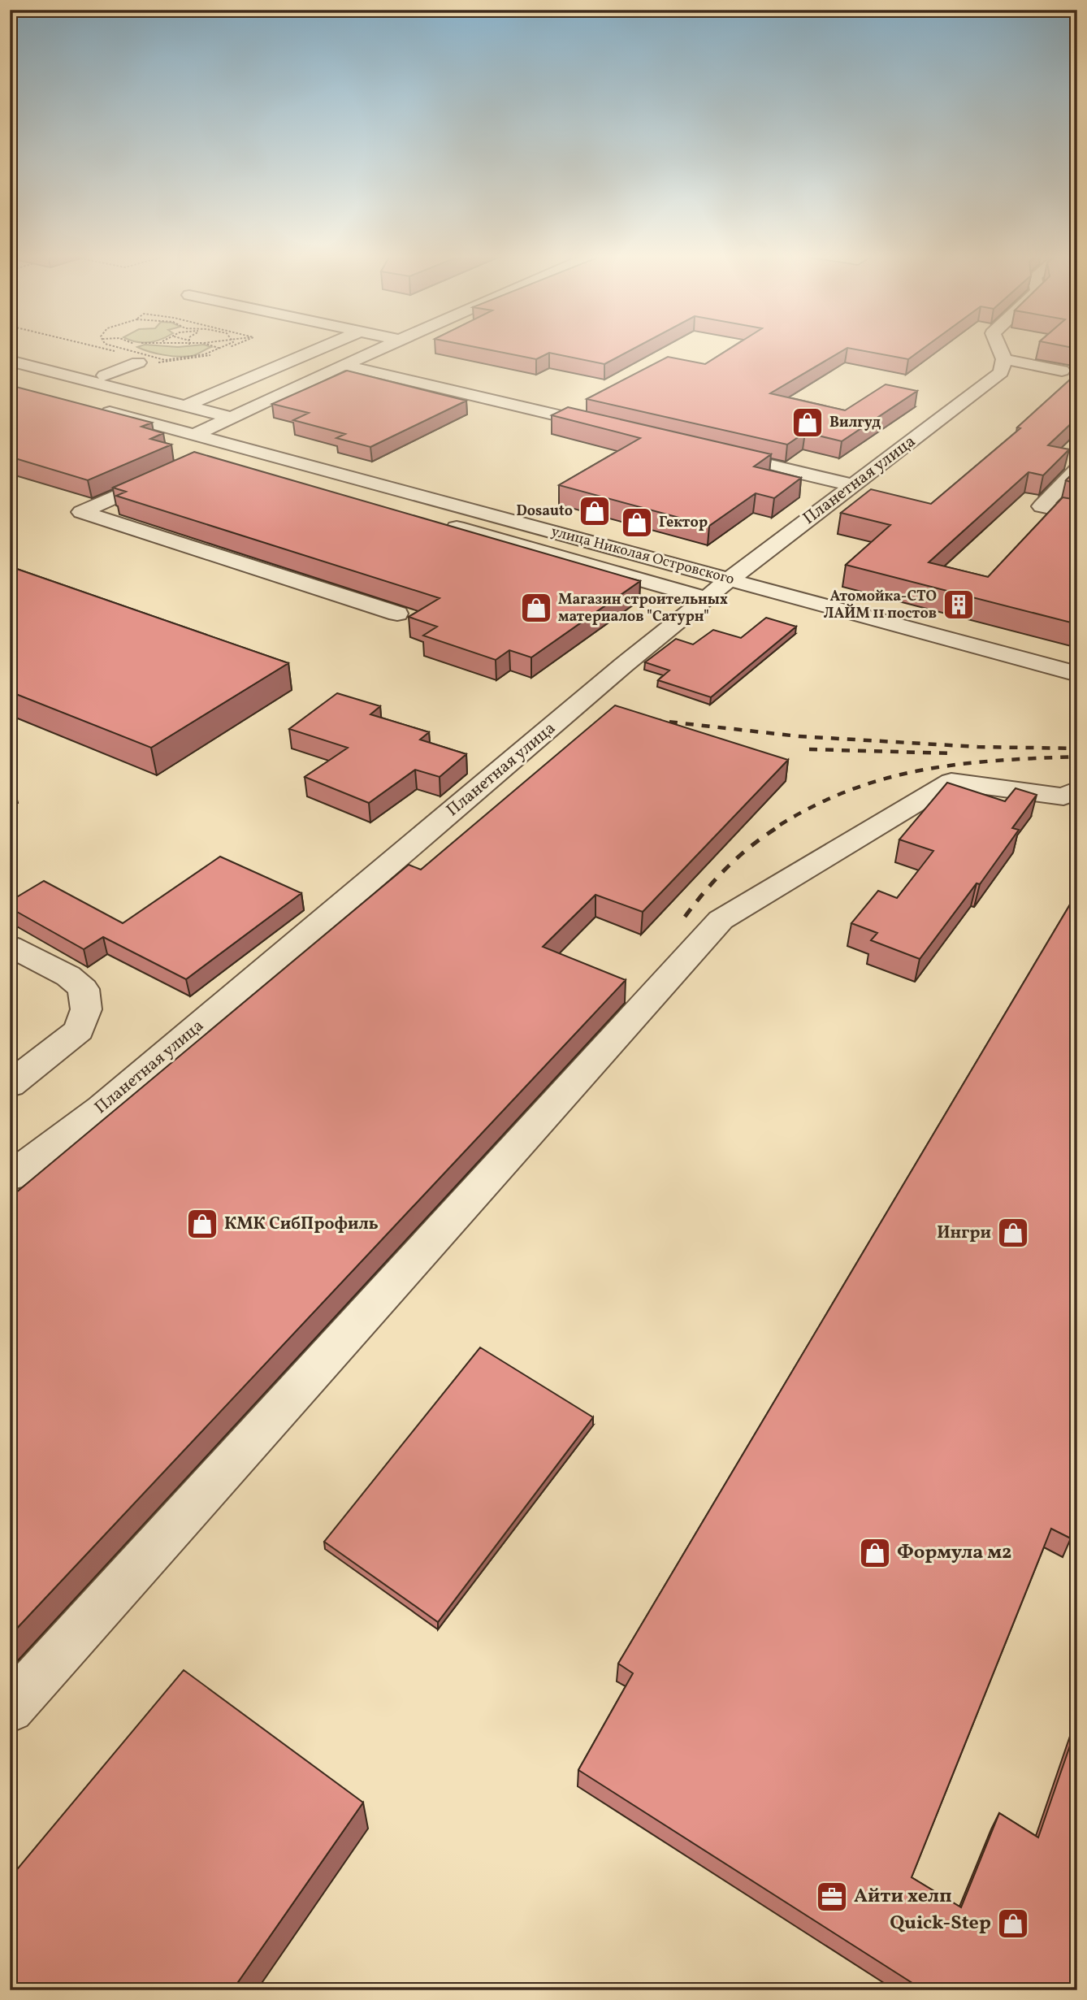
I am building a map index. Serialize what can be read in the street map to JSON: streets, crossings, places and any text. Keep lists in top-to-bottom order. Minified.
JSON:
{"streets":{"street":["Планетная улица","улица Николая Островского"]},"crossings":[["Планетная улица","улица Николая Островского"]],"places":{"shop":["Вилгуд","Dosauto","Гектор","Магазин строительных материалов \"Сатурн\"","КМК СибПрофиль","Ингри","Формула м2","Quick-Step"],"building":["Атомойка-СТО ЛАЙМ 11 постов"],"office":["Айти хелп"]}}
